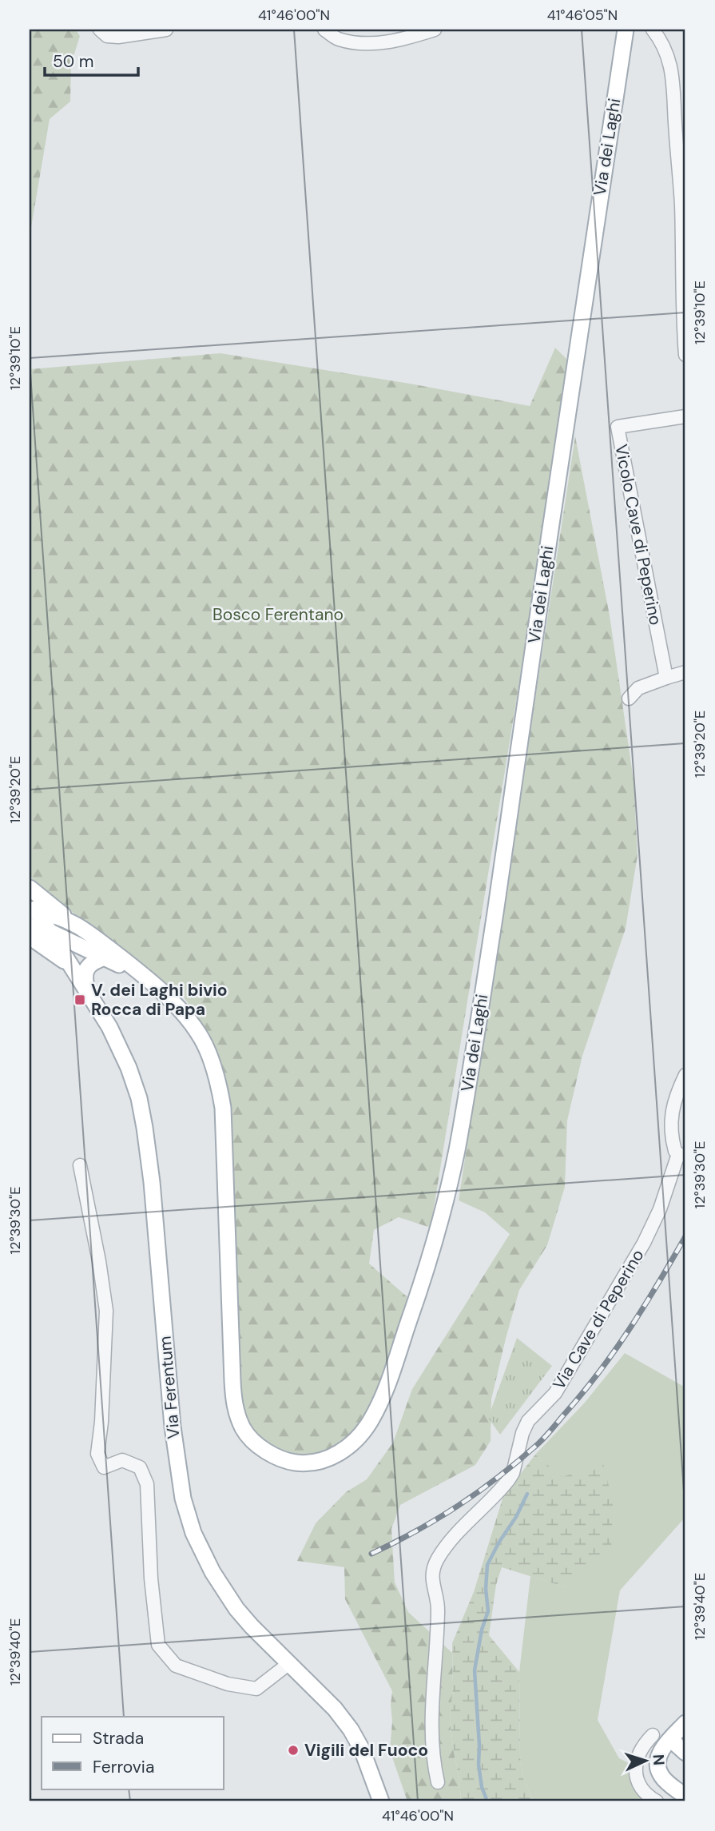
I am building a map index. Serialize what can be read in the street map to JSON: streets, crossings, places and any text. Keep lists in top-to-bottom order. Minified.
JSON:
{"streets":{"main road":["Via dei Laghi","Via Ferentum"],"street":["Vicolo Cave di Peperino","Via Cave di Peperino"]},"crossings":[["Via dei Laghi","Via Ferentum"]],"parks":["Bosco Ferentano"],"places":{"transit":["V. dei Laghi bivio Rocca di Papa"],"other":["Vigili del Fuoco"]},"legend":["Strada","Ferrovia"],"scale_bar":"50 m","north":"right","coordinates":["41°46'00\"N","41°46'05\"N","12°39'10\"E","12°39'20\"E","12°39'30\"E","12°39'40\"E"]}
